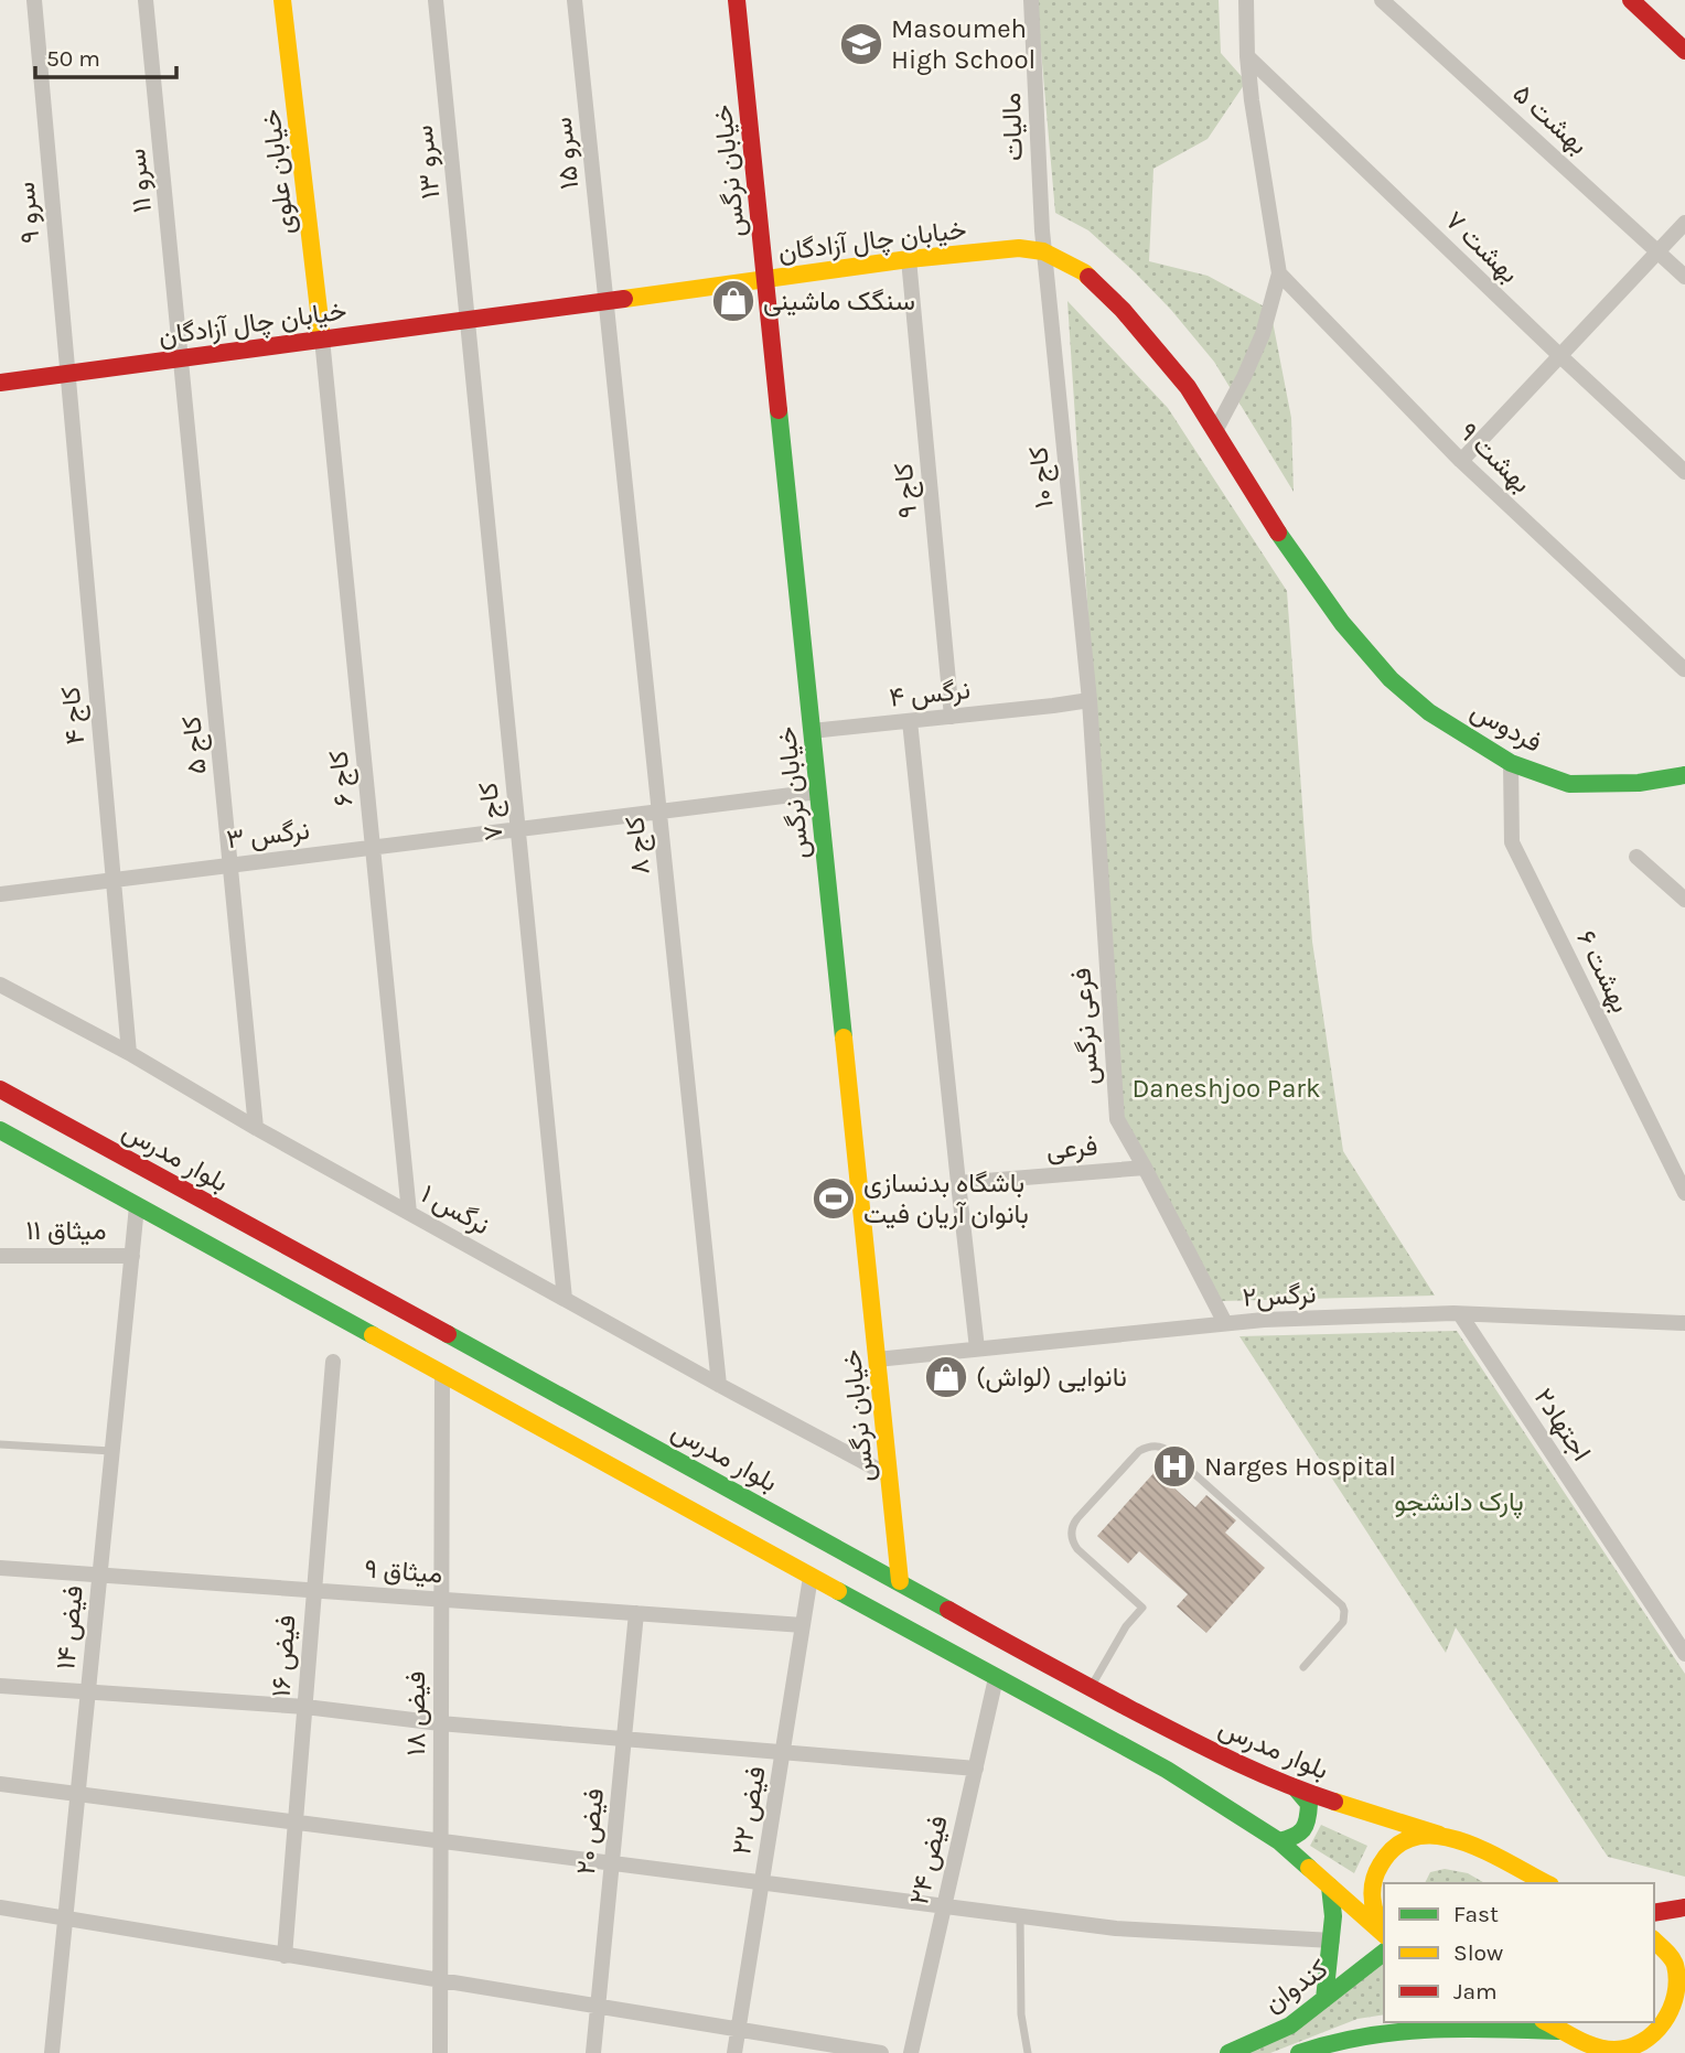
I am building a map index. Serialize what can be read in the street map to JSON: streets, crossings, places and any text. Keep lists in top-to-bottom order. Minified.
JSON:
{"streets":{"main road":["خیابان نرگس","خیابان علوی","خیابان چال آزادگان","فردوس","بلوار مدرس","کندوان"],"street":["بهشت ۵","مالیات","سرو ۱۵","سرو ۱۳","سرو ۱۱","سرو ۹","بهشت ۷","بهشت ۹","کاج ۱۰","کاج ۹","نرگس ۴","کاج ۴","کاج ۵","کاج ۶","کاج ۷","نرگس ۳","کاج ۸","بهشت ۶","فرعی نرگس","فرعی","نرگس ۱","میثاق ۱۱","نرگس۲","اجتهاد۲","میثاق ۹","فیض ۱۴","فیض ۱۶","فیض ۱۸","فیض ۲۲","فیض ۲۰","فیض ۲۴"]},"crossings":[["مالیات","خیابان چال آزادگان"],["مالیات","کاج ۱۰"],["سرو ۱۵","خیابان چال آزادگان"],["سرو ۱۵","کاج ۸"],["سرو ۱۳","خیابان چال آزادگان"],["سرو ۱۳","کاج ۷"],["خیابان نرگس","خیابان چال آزادگان"],["خیابان نرگس","نرگس ۴"],["خیابان نرگس","نرگس ۳"],["خیابان نرگس","بلوار مدرس"],["خیابان نرگس","نرگس ۱"],["خیابان نرگس","نرگس۲"],["خیابان علوی","خیابان چال آزادگان"],["خیابان علوی","کاج ۶"],["سرو ۱۱","خیابان چال آزادگان"],["سرو ۱۱","کاج ۵"],["سرو ۹","خیابان چال آزادگان"],["سرو ۹","کاج ۴"],["خیابان چال آزادگان","کاج ۱۰"],["خیابان چال آزادگان","کاج ۹"],["خیابان چال آزادگان","کاج ۴"],["خیابان چال آزادگان","فردوس"],["خیابان چال آزادگان","کاج ۵"],["خیابان چال آزادگان","کاج ۶"],["خیابان چال آزادگان","کاج ۷"],["خیابان چال آزادگان","کاج ۸"],["کاج ۱۰","نرگس ۴"],["کاج ۱۰","فرعی نرگس"],["کاج ۹","نرگس ۴"],["نرگس ۴","فرعی نرگس"],["کاج ۴","نرگس ۳"],["کاج ۴","نرگس ۱"],["فردوس","بهشت ۶"],["کاج ۵","نرگس ۳"],["کاج ۵","نرگس ۱"],["کاج ۶","نرگس ۳"],["کاج ۶","نرگس ۱"],["کاج ۷","نرگس ۳"],["کاج ۷","نرگس ۱"],["نرگس ۳","کاج ۸"],["کاج ۸","نرگس ۱"],["فرعی نرگس","فرعی"],["فرعی نرگس","نرگس۲"],["میثاق ۱۱","فیض ۱۴"],["نرگس۲","اجتهاد۲"],["میثاق ۹","فیض ۱۴"],["میثاق ۹","فیض ۱۶"],["میثاق ۹","فیض ۱۸"],["میثاق ۹","فیض ۲۲"],["میثاق ۹","فیض ۲۰"]],"parks":["Daneshjoo Park","پارک دانشجو"],"places":{"school or university":["Masoumeh High School"],"shop":["سنگک ماشینی","نانوایی (لواش)"],"sports":["باشگاه بدنسازی بانوان آریان فیت"],"hospital":["Narges Hospital"]},"legend":["Fast","Slow","Jam"],"scale_bar":"50 m"}
